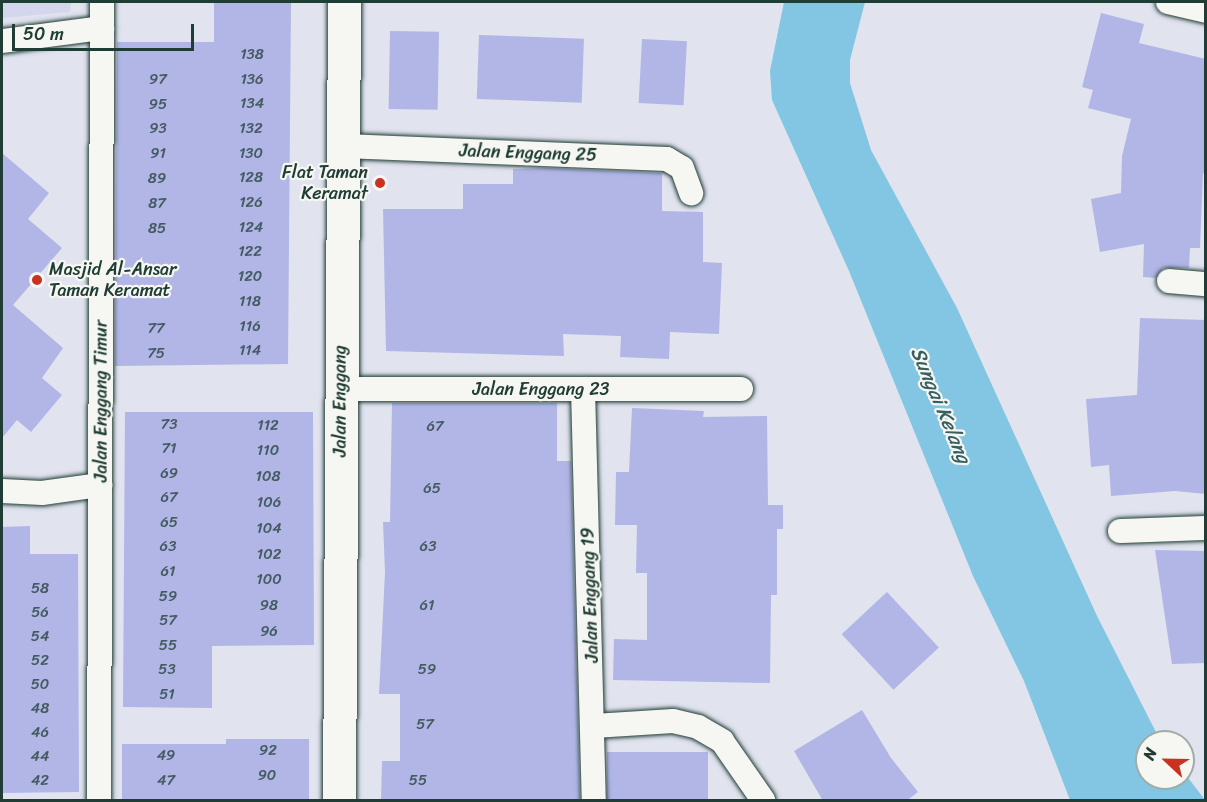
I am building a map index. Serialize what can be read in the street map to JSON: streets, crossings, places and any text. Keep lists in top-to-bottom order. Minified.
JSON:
{"streets":{"main road":["Jalan Enggang"],"street":["Jalan Enggang 25","Jalan Enggang 23","Jalan Enggang Timur","Jalan Enggang 19"]},"crossings":[["Jalan Enggang 25","Jalan Enggang"],["Jalan Enggang 23","Jalan Enggang"],["Jalan Enggang 23","Jalan Enggang 19"]],"water":["Sungai Kelang"],"places":["Flat Taman Keramat","Masjid Al-Ansar Taman Keramat"],"house_numbers":["138","97","136","134","95","93","132","91","130","128","89","126","87","124","85","122","120","118","116","77","114","75","73","112","67","71","110","69","108","65","67","106","65","104","63","63","102","61","100","58","59","98","61","56","57","96","54","55","52","53","59","50","51","48","57","46","92","49","44","90","42","47","55"],"scale_bar":"50 m","north":"left"}
